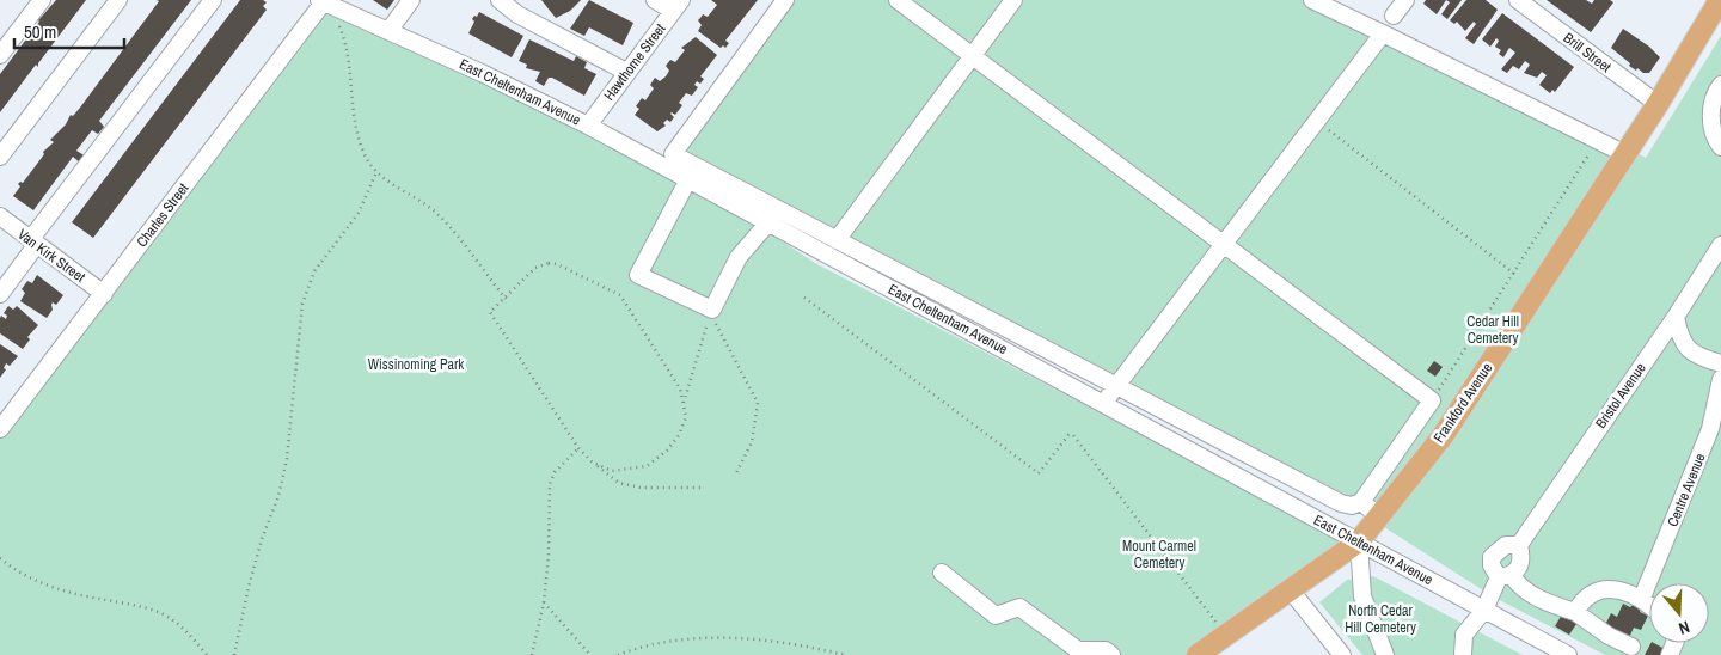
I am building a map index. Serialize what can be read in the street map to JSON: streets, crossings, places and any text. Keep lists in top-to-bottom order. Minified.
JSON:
{"streets":{"main road":["Frankford Avenue"],"street":["Brill Street","Hawthorne Street","East Cheltenham Avenue","Charles Street","Van Kirk Street","Bristol Avenue","Centre Avenue"]},"crossings":[["Brill Street","Frankford Avenue"],["Hawthorne Street","East Cheltenham Avenue"],["East Cheltenham Avenue","Charles Street"],["East Cheltenham Avenue","Frankford Avenue"],["Charles Street","Van Kirk Street"]],"parks":["Cedar Hill Cemetery","Wissinoming Park","Mount Carmel Cemetery","North Cedar Hill Cemetery"],"scale_bar":"50 m","north":"bottom"}
